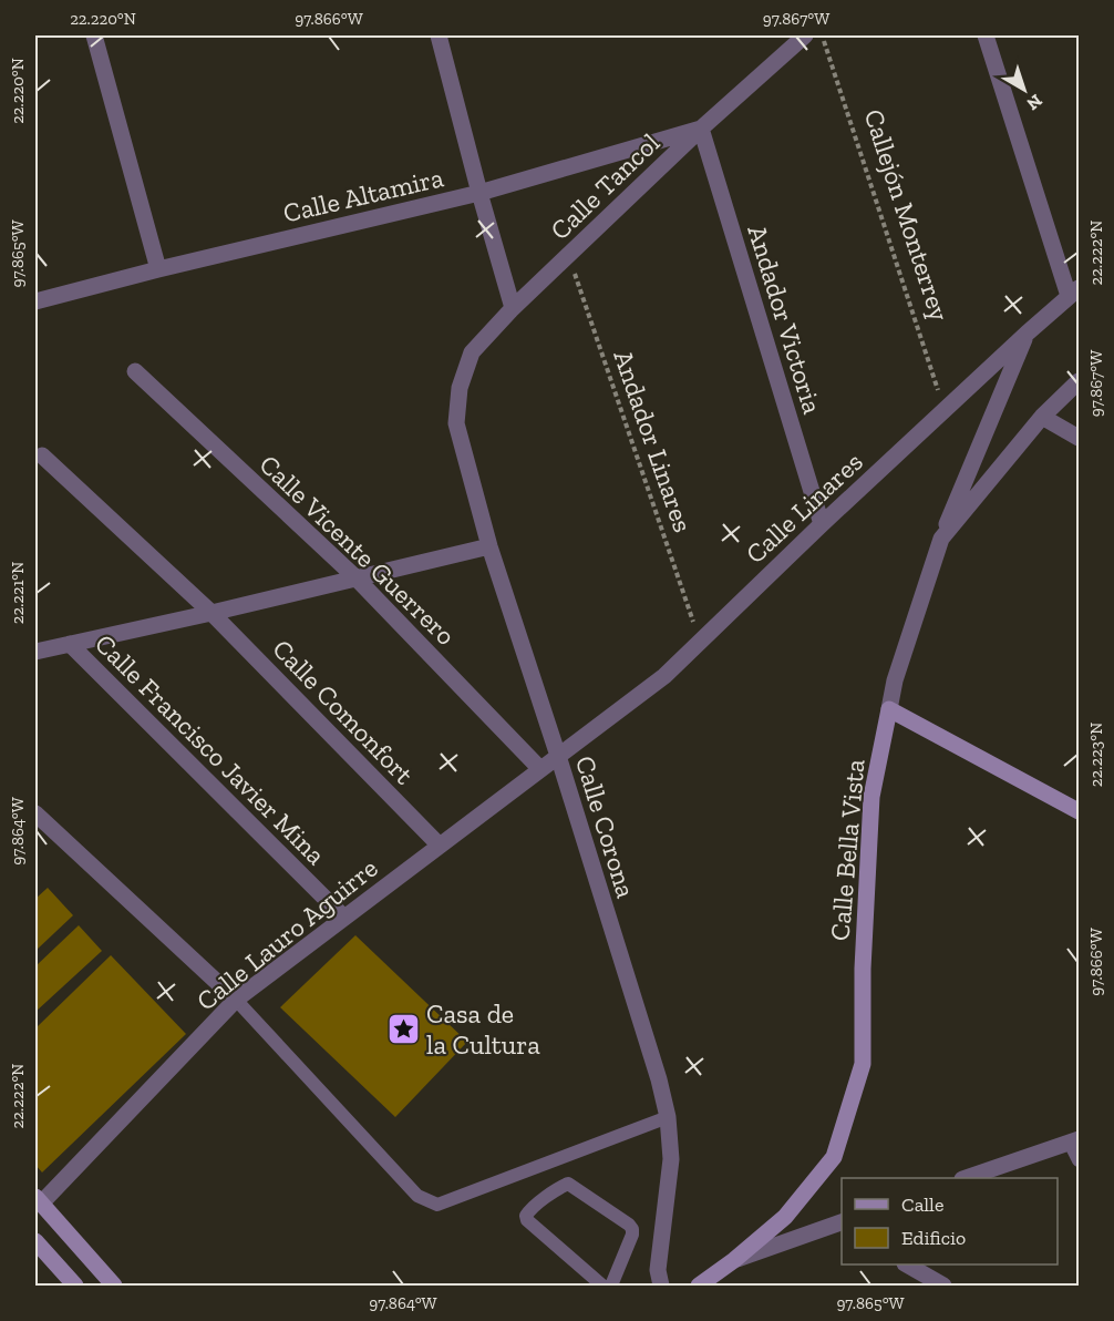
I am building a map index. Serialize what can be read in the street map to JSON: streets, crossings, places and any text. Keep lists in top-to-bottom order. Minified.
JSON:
{"streets":{"street":["Calle Tancol","Calle Altamira","Andador Victoria","Calle Linares","Calle Vicente Guerrero","Calle Comonfort","Calle Francisco Javier Mina","Calle Corona","Calle Bella Vista","Calle Lauro Aguirre"],"path":["Callejón Monterrey","Andador Linares"]},"crossings":[["Calle Tancol","Calle Altamira"],["Calle Tancol","Andador Victoria"],["Calle Tancol","Andador Linares"],["Calle Tancol","Calle Corona"],["Calle Altamira","Andador Victoria"],["Callejón Monterrey","Calle Linares"],["Andador Victoria","Calle Linares"],["Andador Linares","Calle Linares"],["Calle Linares","Calle Corona"],["Calle Linares","Calle Lauro Aguirre"],["Calle Vicente Guerrero","Calle Lauro Aguirre"],["Calle Comonfort","Calle Lauro Aguirre"],["Calle Francisco Javier Mina","Calle Lauro Aguirre"],["Calle Corona","Calle Lauro Aguirre"]],"places":{"place":["Casa de la Cultura"]},"legend":["Calle","Edificio"],"north":"bottom right","coordinates":["22.220°N","97.866°W","97.867°W","22.222°N","97.865°W","22.221°N","22.223°N","97.864°W"]}
